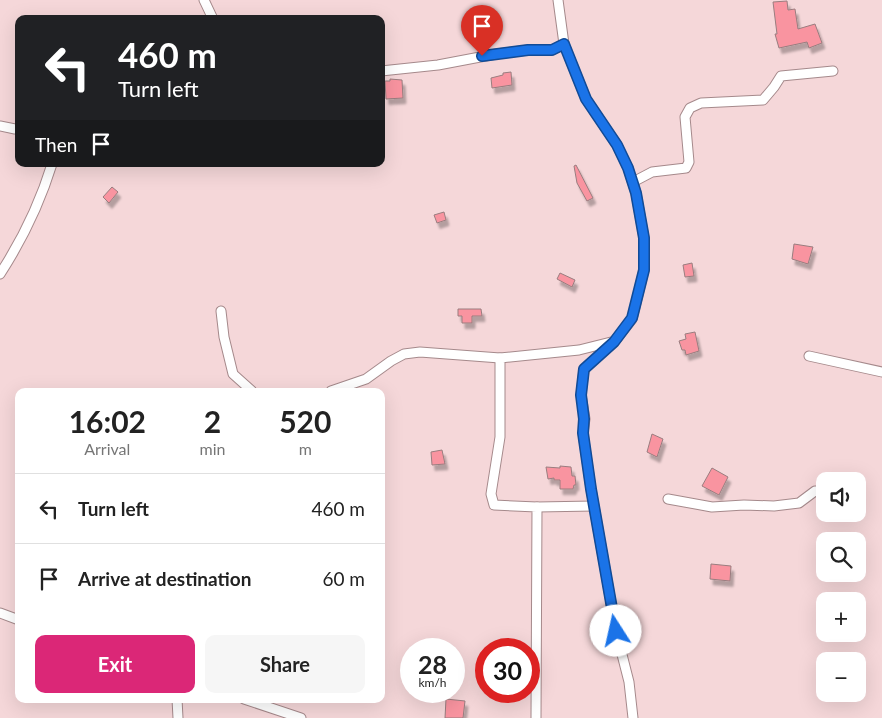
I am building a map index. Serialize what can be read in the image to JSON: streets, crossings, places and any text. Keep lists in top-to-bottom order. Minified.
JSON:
{"page":{"turn":["460 m","Turn left"],"then":"Then","eta":["16:02","Arrival","2","min","520","m"],"map_buttons":["+","−"],"list":[{"name":"Turn left","value":"460 m"},{"name":"Arrive at destination","value":"60 m"}],"buttons":["Exit","Share"],"speed":"28 km/h","limit":"30"}}
